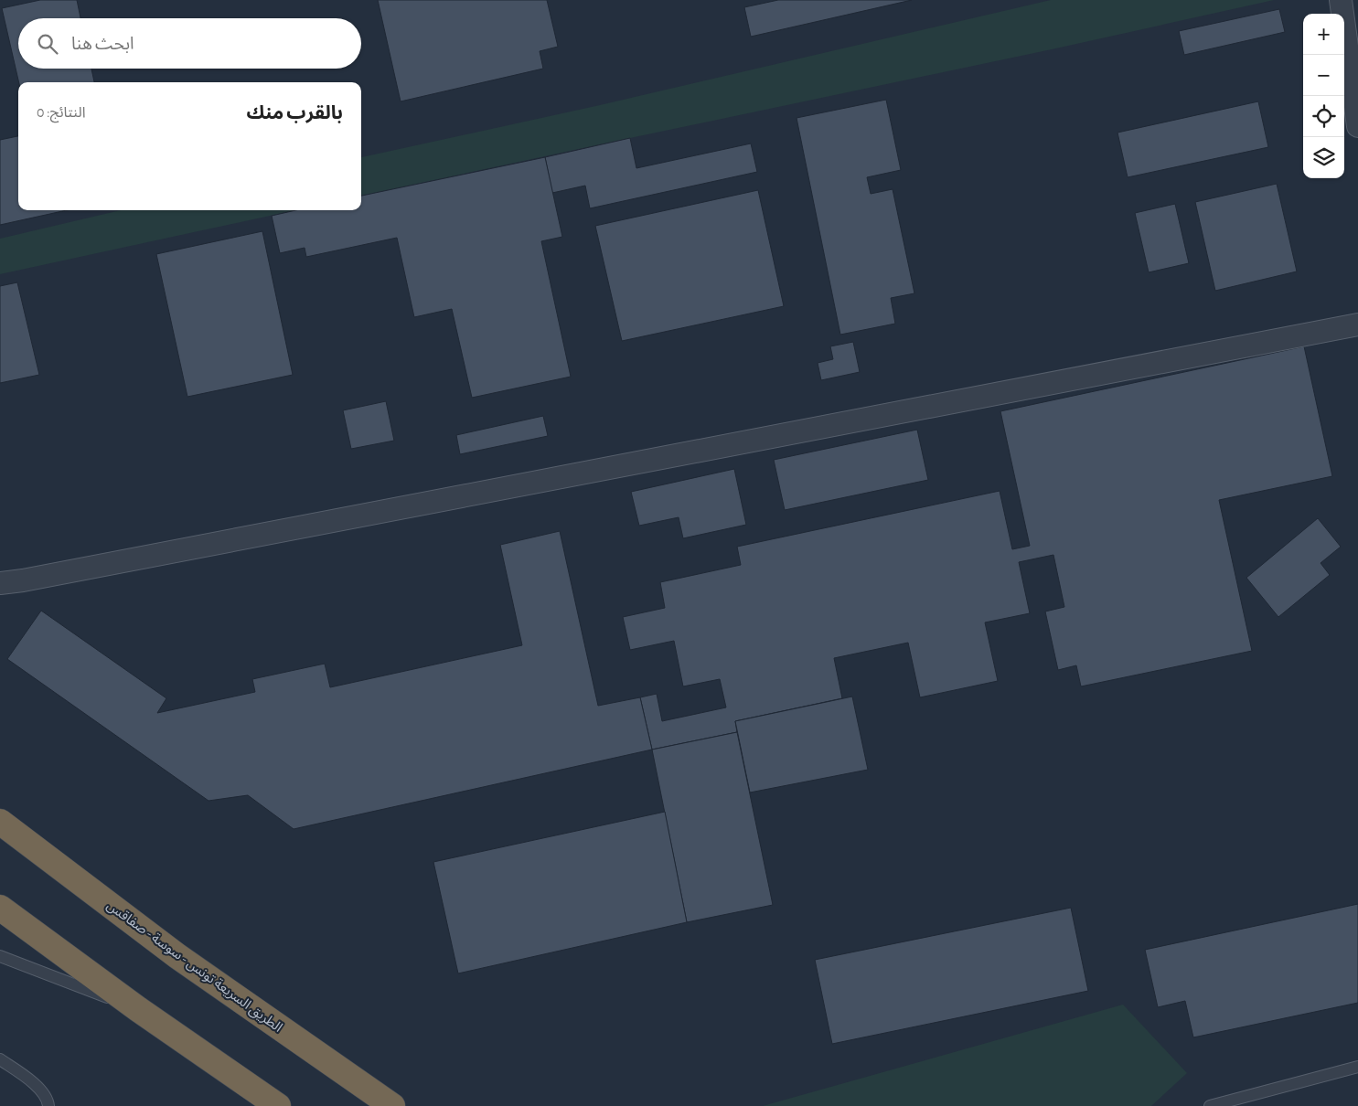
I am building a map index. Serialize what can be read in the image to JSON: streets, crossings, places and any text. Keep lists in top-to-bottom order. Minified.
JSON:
{"streets":{"highway":["الطريق السريعة تونس - سوسة - صفاقس"]},"page":{"map_buttons":["+","−"],"search":"ابحث هنا","heading":["بالقرب منك","النتائج: 0"]}}
